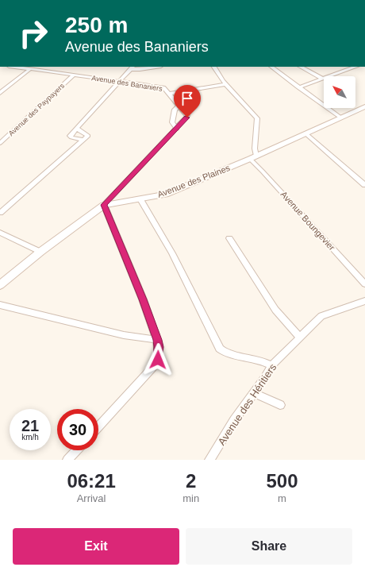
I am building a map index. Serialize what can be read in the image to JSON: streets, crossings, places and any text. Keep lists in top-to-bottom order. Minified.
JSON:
{"streets":{"street":["Avenue des Bananiers","Avenue des Paypayers","Avenue des Plaines","Avenue Boungevier","Avenue des Héritiers"]},"crossings":[["Avenue des Bananiers","Avenue des Paypayers"],["Avenue des Bananiers","Avenue des Plaines"],["Avenue des Plaines","Avenue Boungevier"]],"north":"top left","page":{"turn":["250 m","Avenue des Bananiers"],"speed":"21 km/h","limit":"30","eta":["06:21","Arrival","2","min","500","m"],"buttons":["Exit","Share"]}}
